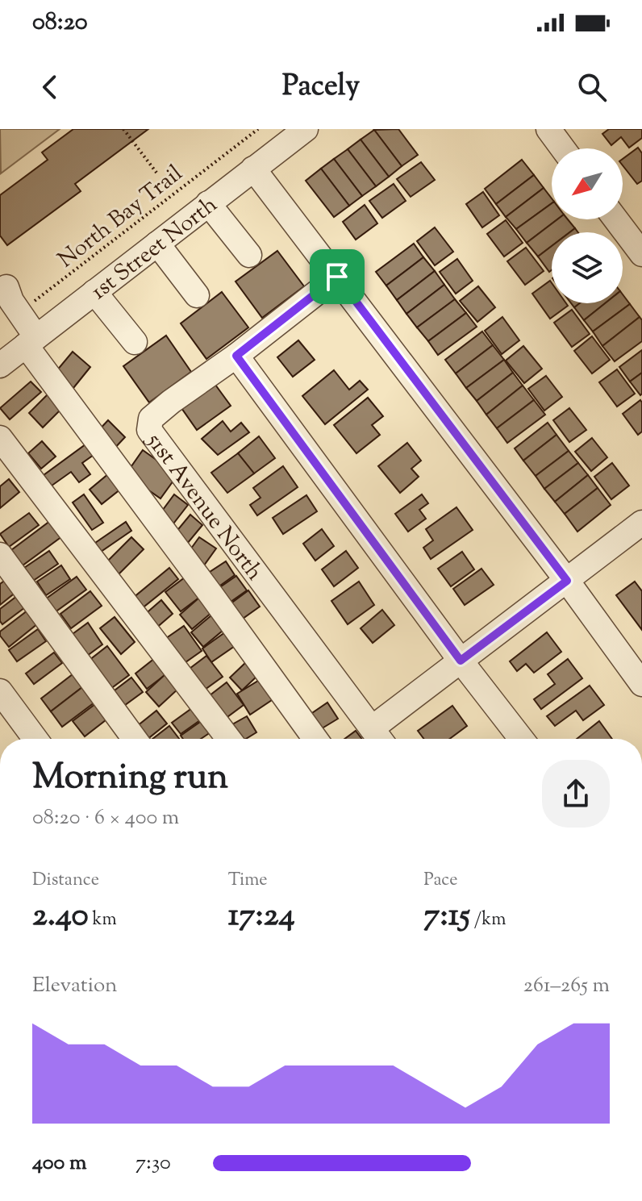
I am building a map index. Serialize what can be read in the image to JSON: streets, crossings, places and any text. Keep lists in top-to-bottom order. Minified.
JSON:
{"streets":{"street":["1st Street North","51st Avenue North"],"path":["North Bay Trail"]},"north":"bottom left","page":{"status":"08:20","header":"Pacely","heading":["Morning run","08:20 · 6 × 400 m"],"stats":[["Distance","2.40 km"],["Time","17:24"],["Pace","7:15 /km"]],"chart":["Elevation","261–265 m"],"list":[{"name":"400 m","note":"7:30"}]}}
